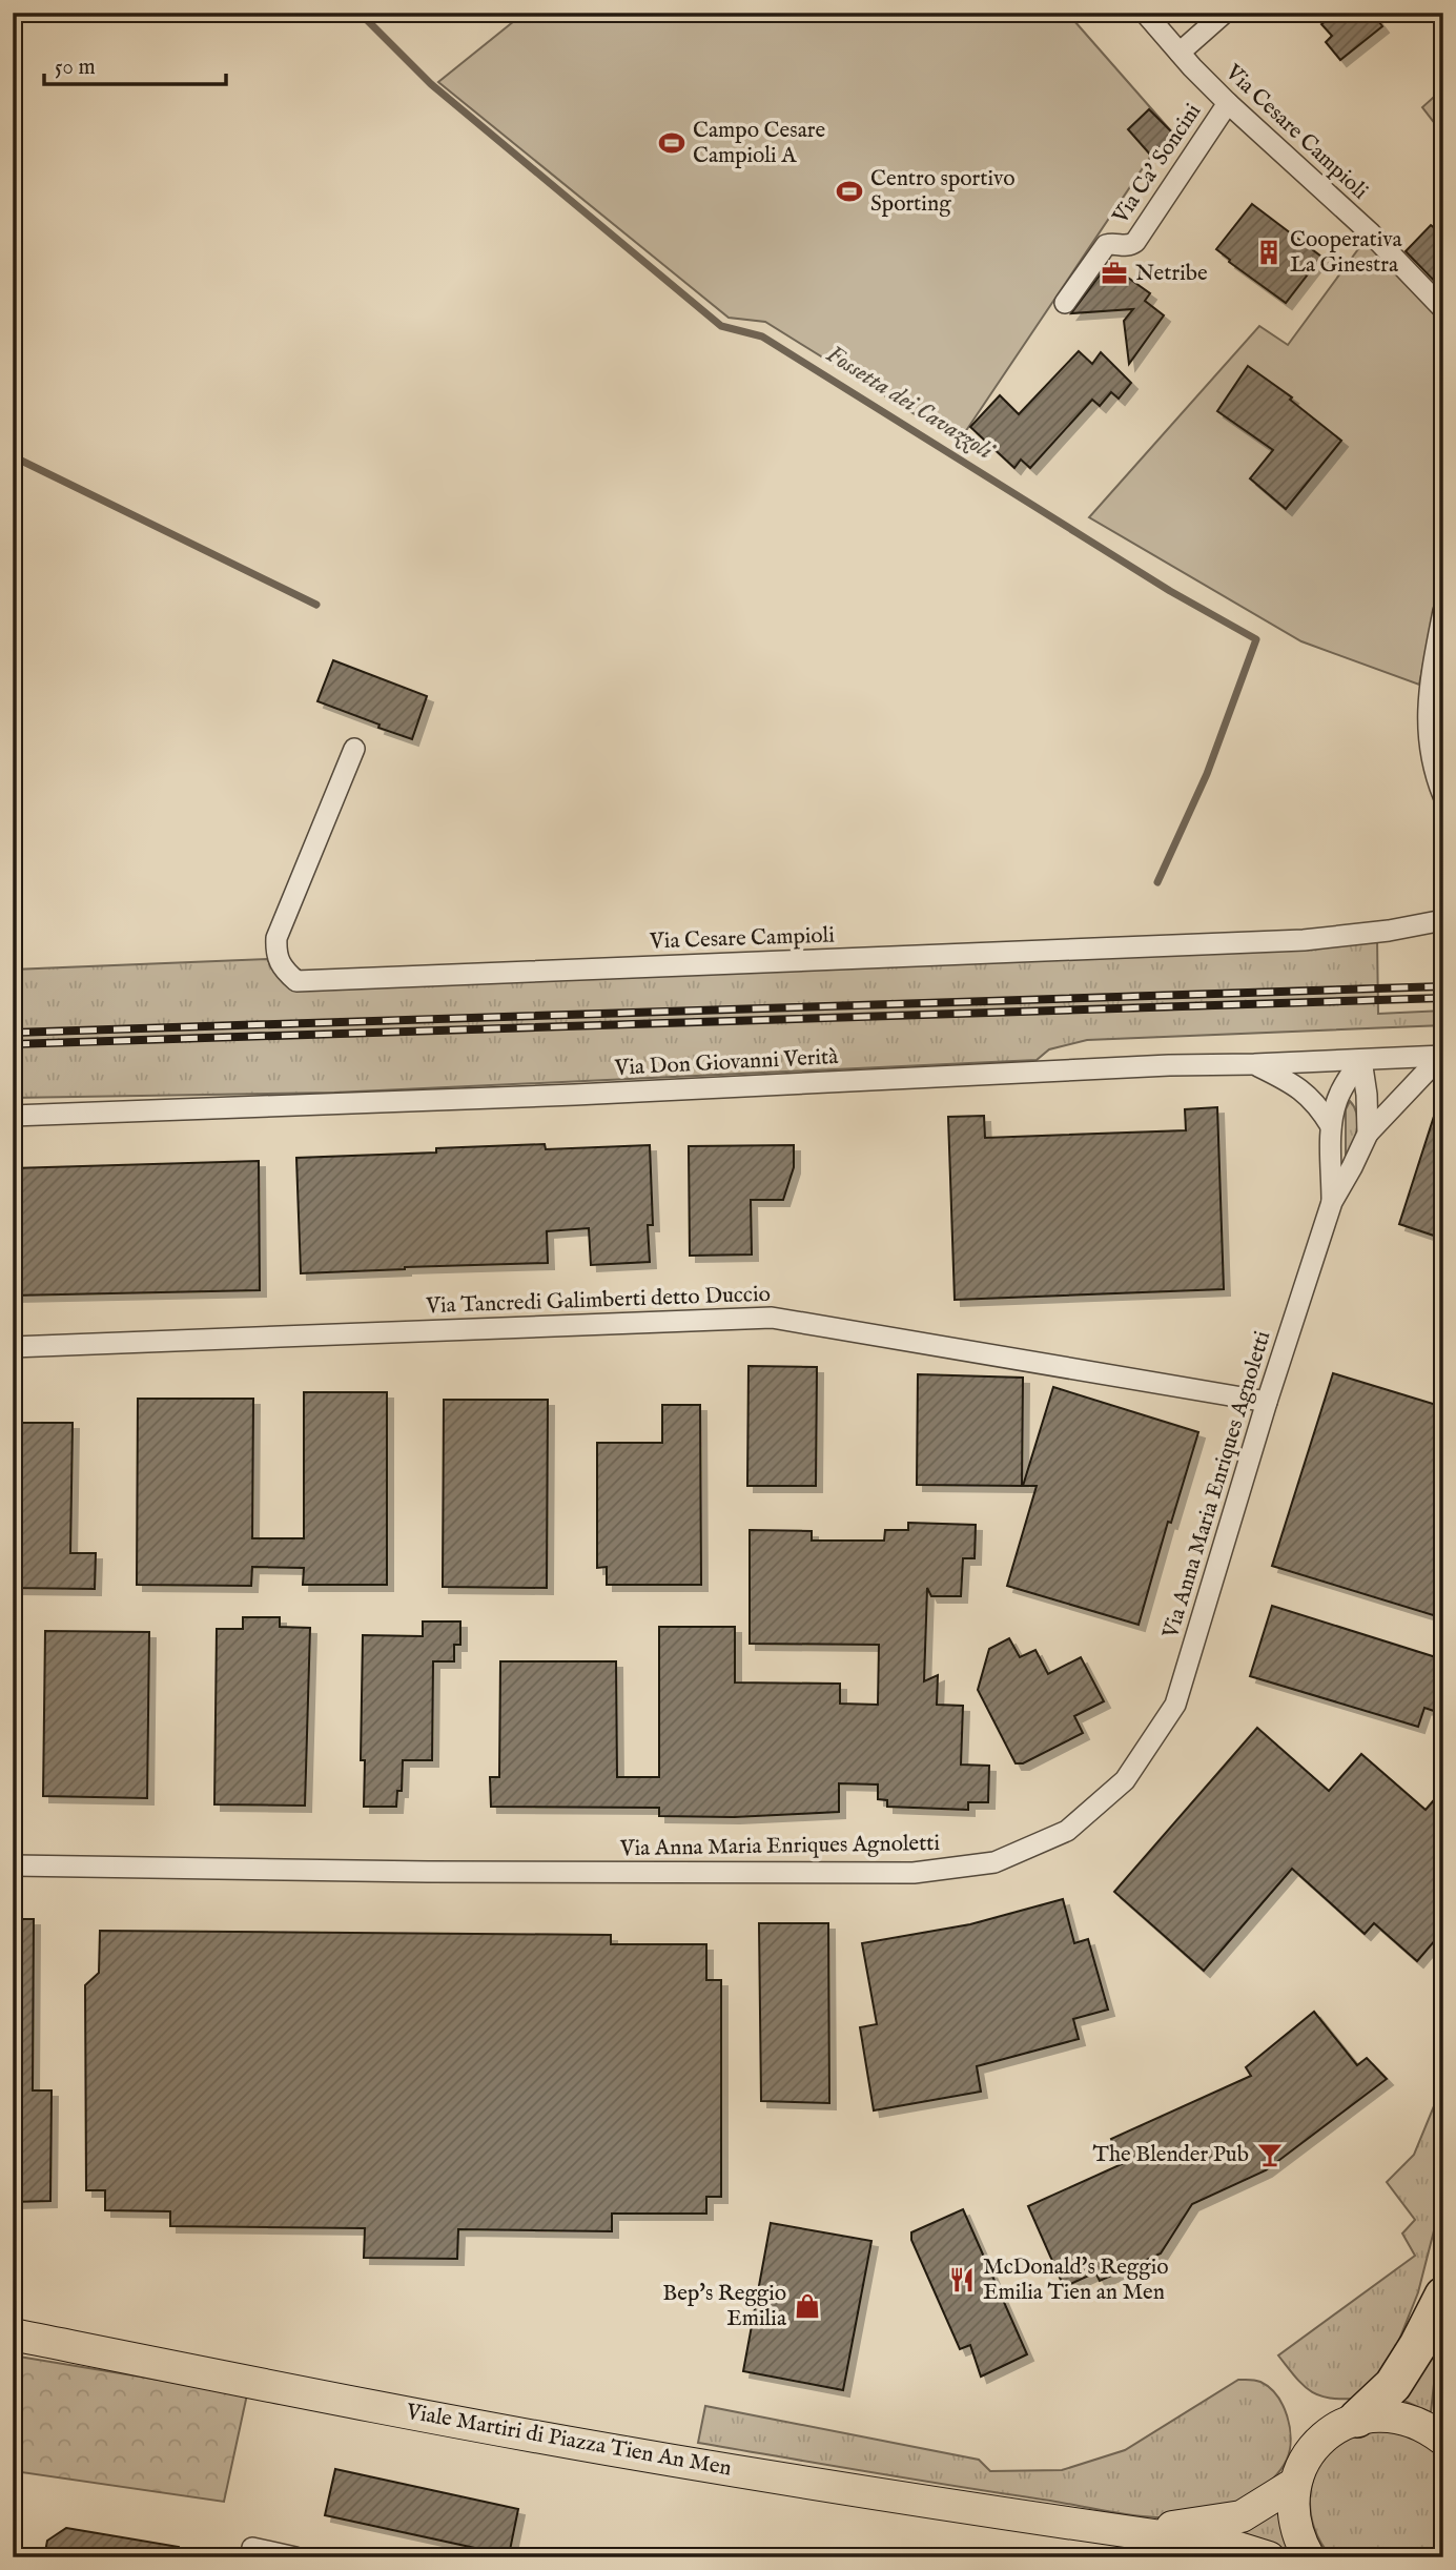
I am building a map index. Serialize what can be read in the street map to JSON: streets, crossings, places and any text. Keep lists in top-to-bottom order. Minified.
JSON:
{"streets":{"main road":["Viale Martiri di Piazza Tien An Men"],"street":["Via Cesare Campioli","Via Ca' Soncini","Via Don Giovanni Verità","Via Tancredi Galimberti detto Duccio","Via Anna Maria Enriques Agnoletti"]},"crossings":[["Via Cesare Campioli","Via Ca' Soncini"],["Via Don Giovanni Verità","Via Anna Maria Enriques Agnoletti"],["Via Tancredi Galimberti detto Duccio","Via Anna Maria Enriques Agnoletti"]],"water":["Fossetta dei Cavazzoli"],"places":{"sports":["Campo Cesare Campioli A","Centro sportivo Sporting"],"building":["Cooperativa La Ginestra"],"office":["Netribe"],"bar":["The Blender Pub"],"restaurant":["McDonald's Reggio Emilia Tien an Men"],"shop":["Bep's Reggio Emilia"]},"scale_bar":"50 m"}
